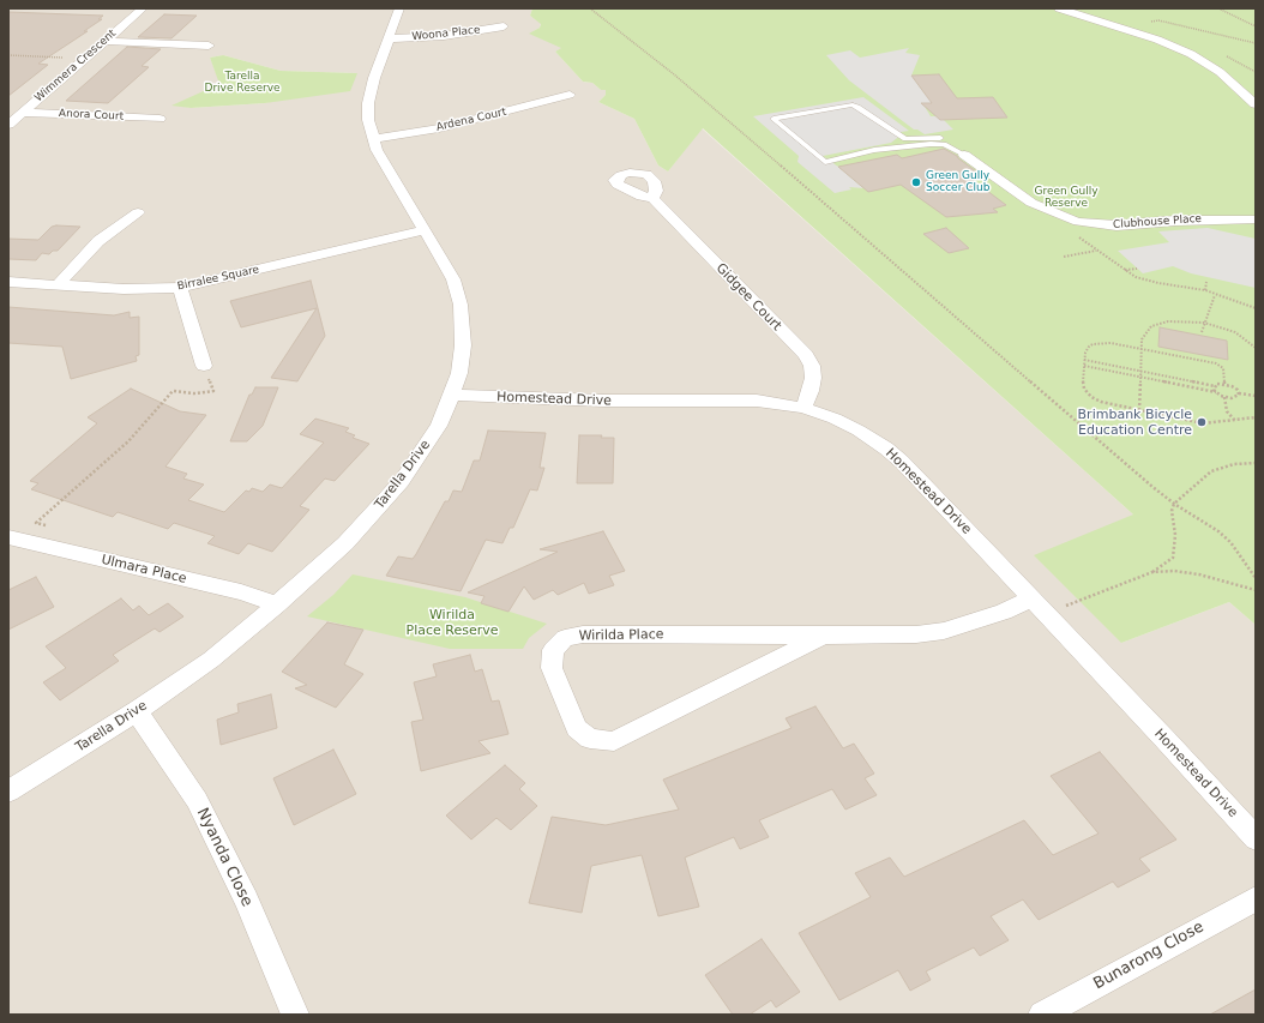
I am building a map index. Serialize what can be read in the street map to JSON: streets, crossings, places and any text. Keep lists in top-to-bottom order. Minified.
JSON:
{"streets":{"street":["Woona Place","Wimmera Crescent","Anora Court","Ardena Court","Clubhouse Place","Birralee Square","Gidgee Court","Homestead Drive","Tarella Drive","Ulmara Place","Wirilda Place","Nyanda Close","Bunarong Close"]},"crossings":[["Woona Place","Tarella Drive"],["Wimmera Crescent","Anora Court"],["Ardena Court","Tarella Drive"],["Birralee Square","Tarella Drive"],["Gidgee Court","Homestead Drive"],["Homestead Drive","Tarella Drive"],["Homestead Drive","Wirilda Place"],["Tarella Drive","Ulmara Place"],["Tarella Drive","Nyanda Close"]],"parks":["Tarella Drive Reserve","Green Gully Reserve","Wirilda Place Reserve"],"places":["Green Gully Soccer Club","Brimbank Bicycle Education Centre"]}
